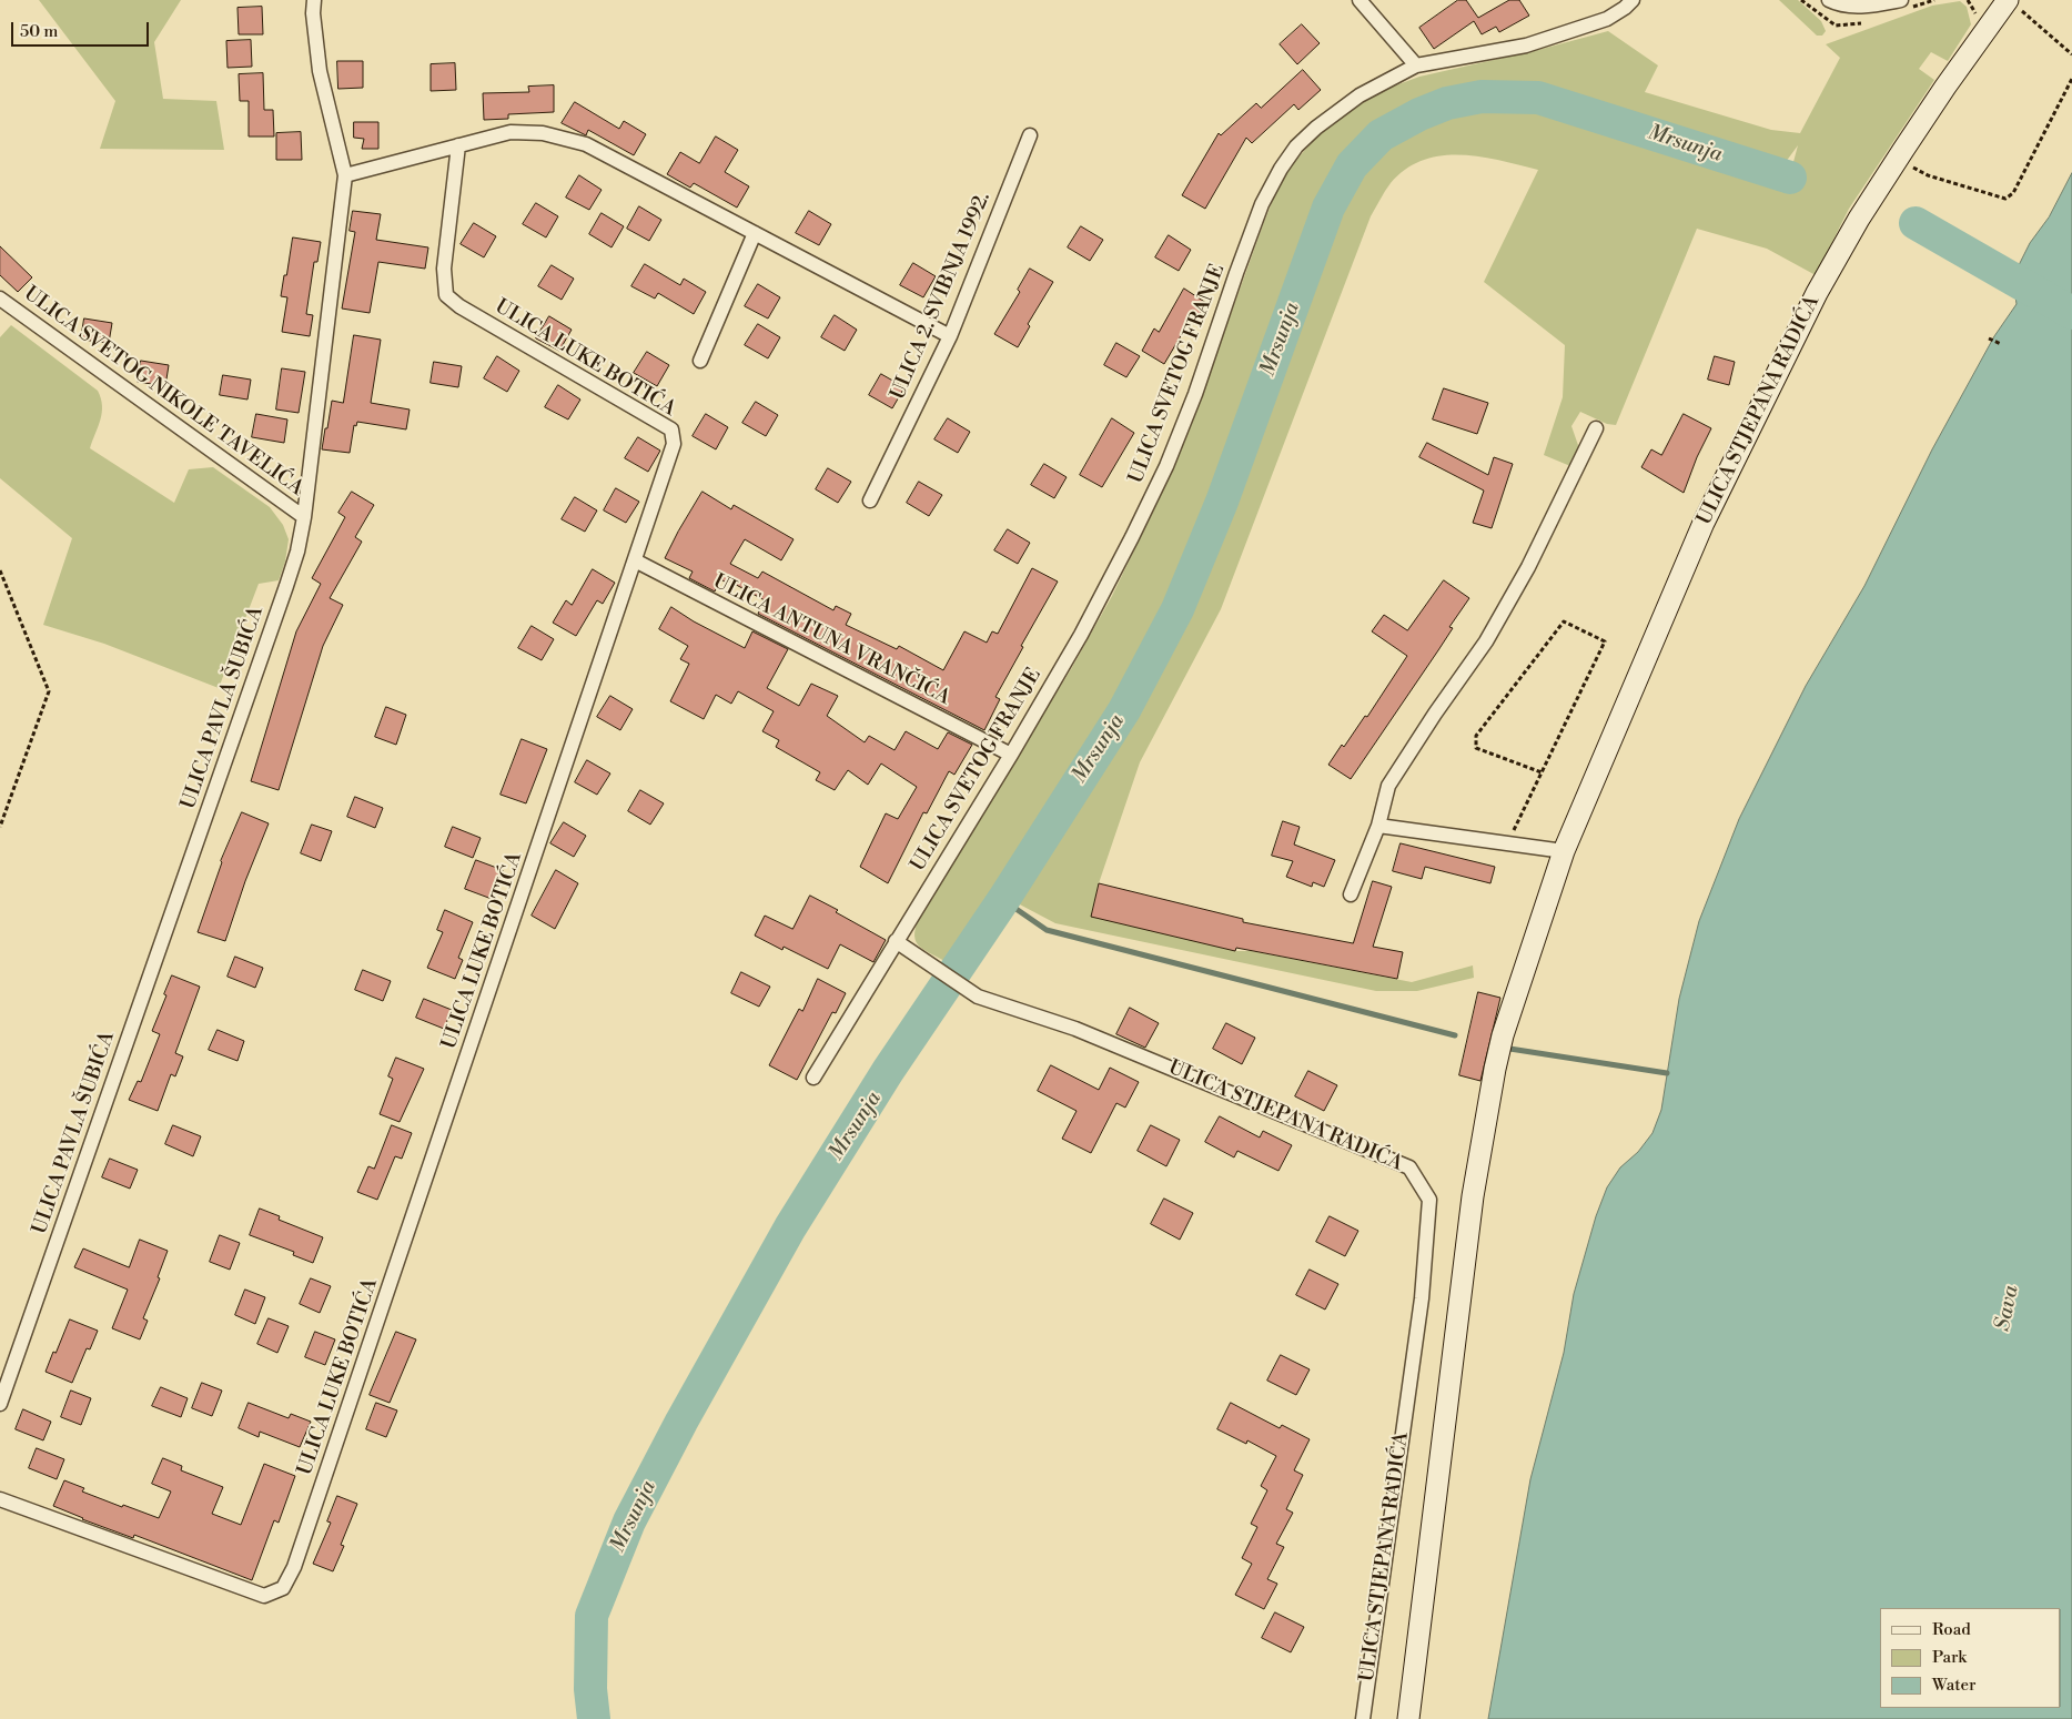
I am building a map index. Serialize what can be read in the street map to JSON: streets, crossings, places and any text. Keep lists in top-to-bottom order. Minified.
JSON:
{"streets":{"main road":["ULICA STJEPANA RADIĆA"],"street":["ULICA 2. SVIBNJA 1992.","ULICA LUKE BOTIĆA","ULICA SVETOG FRANJE","ULICA SVETOG NIKOLE TAVELIĆA","ULICA ANTUNA VRANČIĆA","ULICA PAVLA ŠUBIĆA"]},"crossings":[["ULICA LUKE BOTIĆA","ULICA ANTUNA VRANČIĆA"],["ULICA SVETOG FRANJE","ULICA STJEPANA RADIĆA"],["ULICA SVETOG FRANJE","ULICA ANTUNA VRANČIĆA"],["ULICA SVETOG NIKOLE TAVELIĆA","ULICA PAVLA ŠUBIĆA"]],"water":["Mrsunja","Sava"],"legend":["Road","Park","Water"],"scale_bar":"50 m"}
